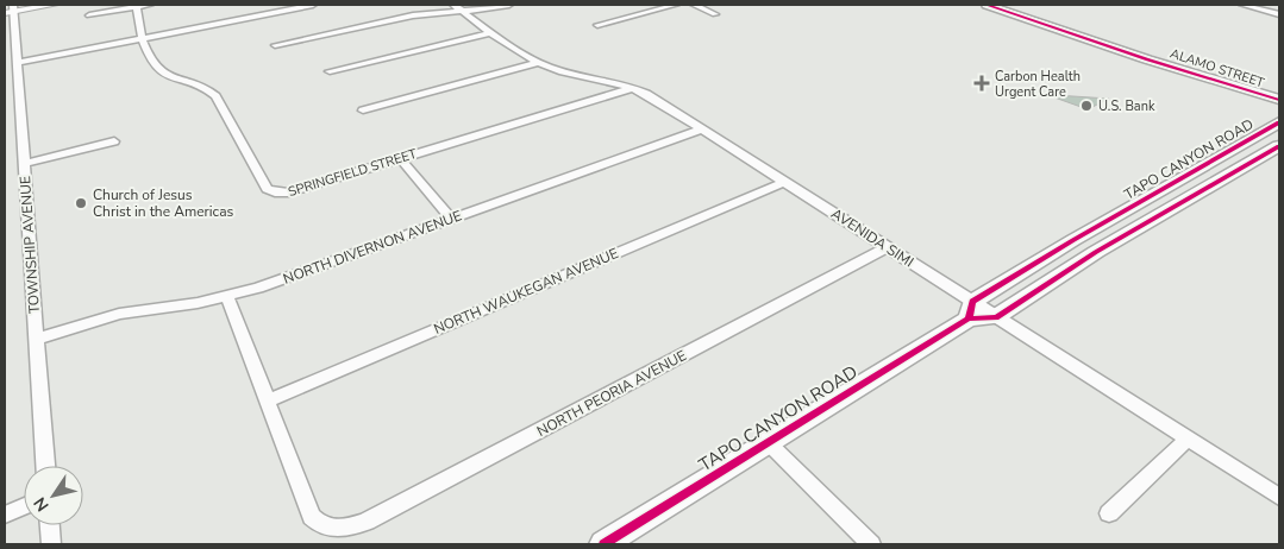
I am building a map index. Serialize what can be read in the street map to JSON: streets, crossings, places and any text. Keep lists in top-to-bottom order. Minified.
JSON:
{"streets":{"main road":["ALAMO STREET","TAPO CANYON ROAD"],"street":["SPRINGFIELD STREET","AVENIDA SIMI","TOWNSHIP AVENUE","NORTH DIVERNON AVENUE","NORTH WAUKEGAN AVENUE","NORTH PEORIA AVENUE"]},"crossings":[["TAPO CANYON ROAD","AVENIDA SIMI"],["SPRINGFIELD STREET","AVENIDA SIMI"],["AVENIDA SIMI","NORTH DIVERNON AVENUE"],["AVENIDA SIMI","NORTH WAUKEGAN AVENUE"],["AVENIDA SIMI","NORTH PEORIA AVENUE"],["TOWNSHIP AVENUE","NORTH DIVERNON AVENUE"],["NORTH WAUKEGAN AVENUE","NORTH PEORIA AVENUE"]],"places":{"health":["Carbon Health Urgent Care"],"other":["U.S. Bank","Church of Jesus Christ in the Americas"]},"north":"bottom left"}
